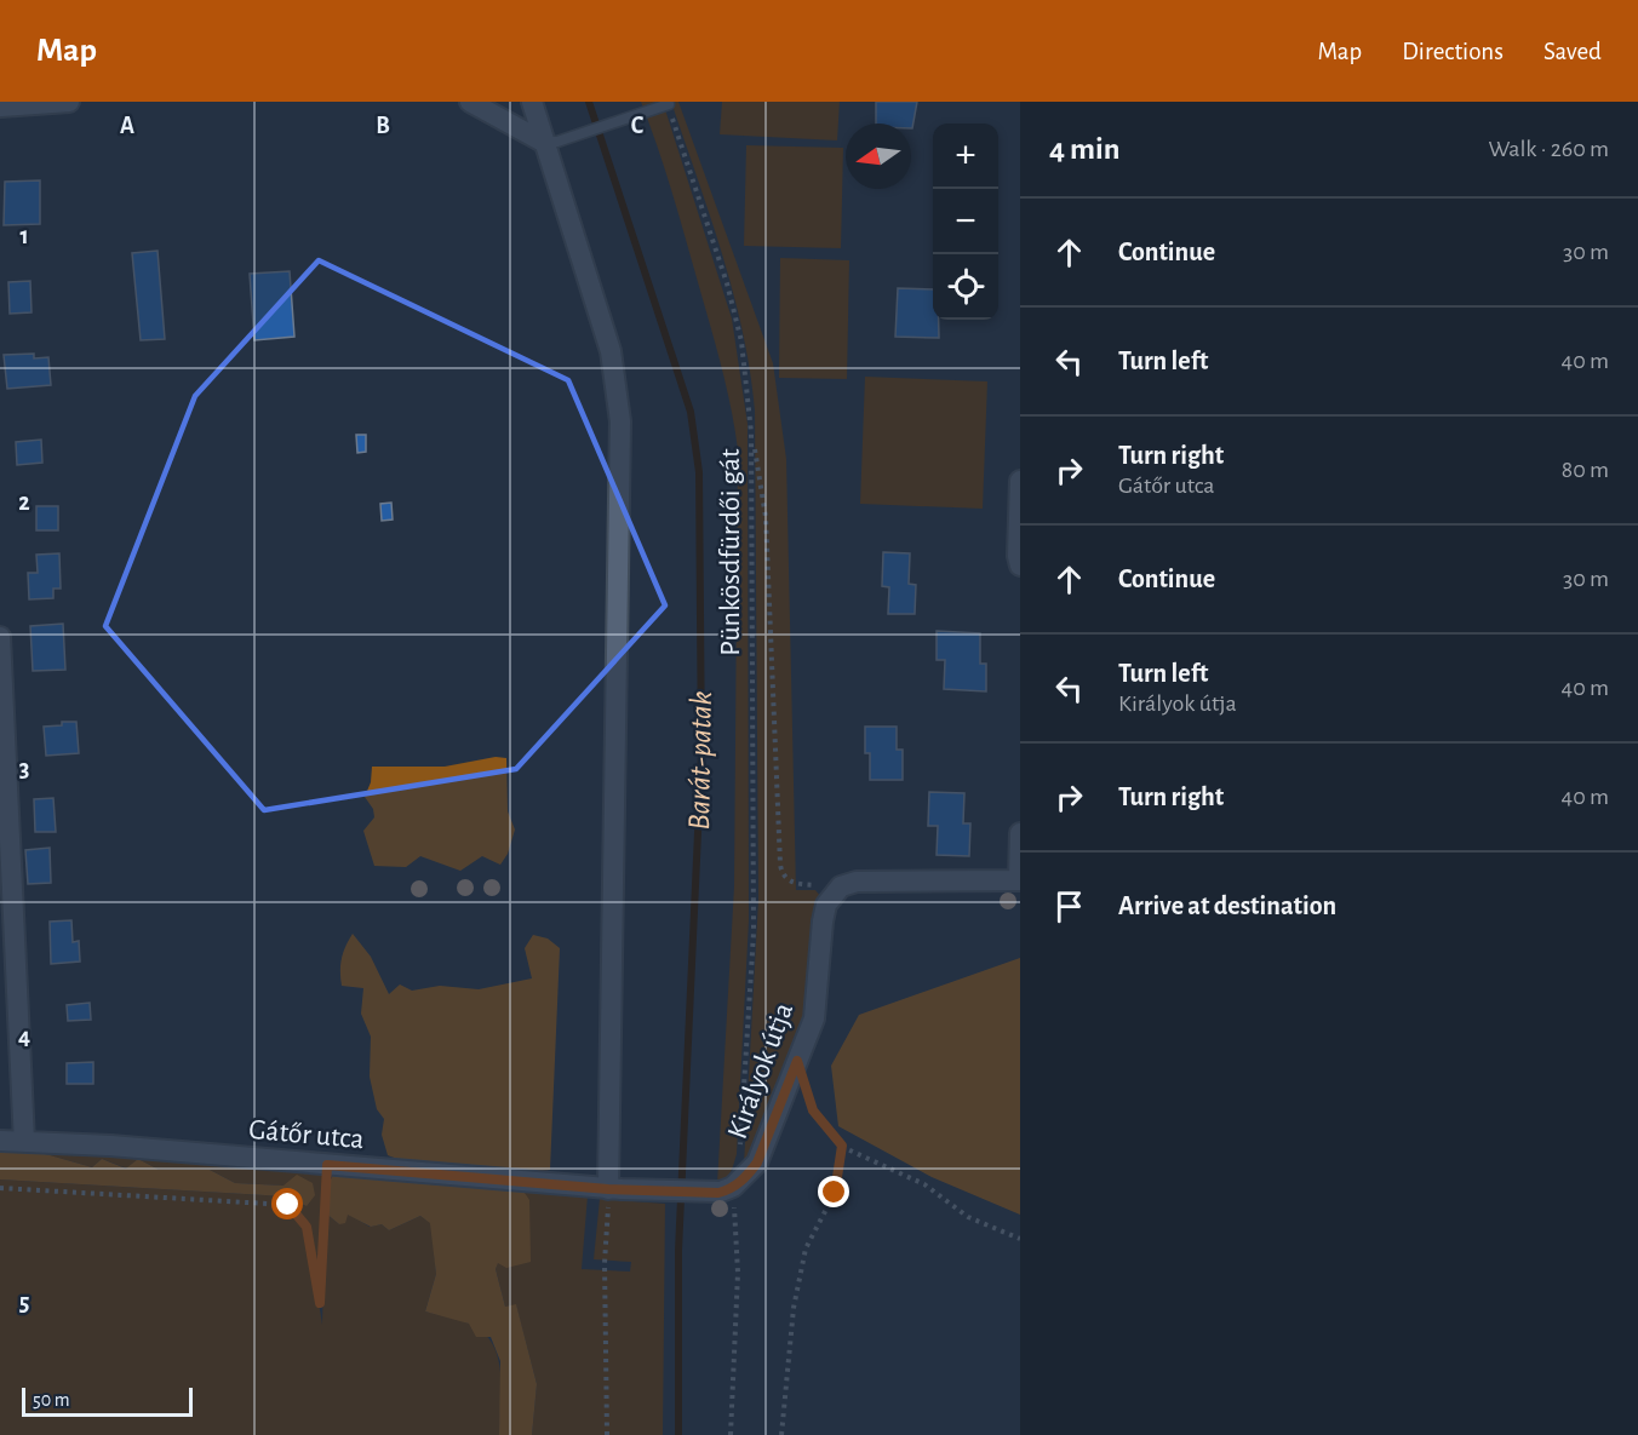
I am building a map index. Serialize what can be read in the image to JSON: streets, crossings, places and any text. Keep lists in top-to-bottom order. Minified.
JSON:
{"streets":{"street":["Királyok útja","Gátőr utca"],"path":["Pünkösdfürdői gát"]},"crossings":[["Pünkösdfürdői gát","Királyok útja"],["Pünkösdfürdői gát","Gátőr utca"],["Királyok útja","Gátőr utca"]],"water":["Barát-patak"],"scale_bar":"50 m","north":"left","page":{"header":"Map","nav":["Map","Directions","Saved"],"heading":["4 min","Walk · 260 m"],"map_buttons":["+","−"],"list":[["Continue","30 m"],["Turn left","40 m"],["Turn right","Gátőr utca","80 m"],["Continue","30 m"],["Turn left","Királyok útja","40 m"],["Turn right","40 m"],"Arrive at destination"],"scale":"50 m"},"grid":{"columns":["A","B","C"],"rows":["1","2","3","4","5"]}}
